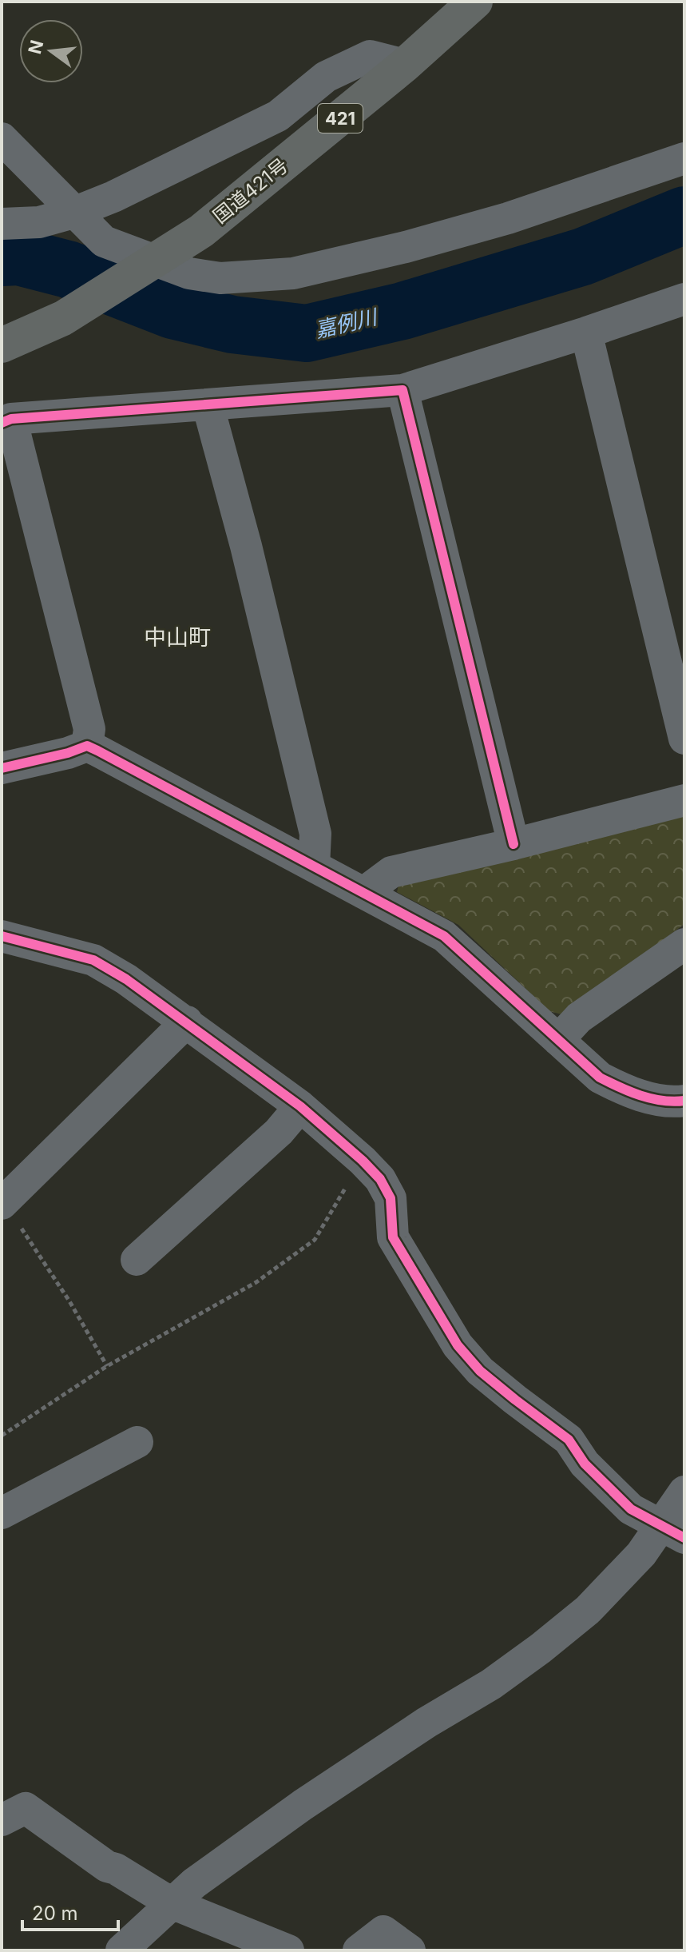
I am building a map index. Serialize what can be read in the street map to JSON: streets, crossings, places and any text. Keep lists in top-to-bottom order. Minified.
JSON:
{"streets":{"highway":["421","国道421号"]},"districts":["中山町"],"water":["嘉例川"],"scale_bar":"20 m","north":"left"}
